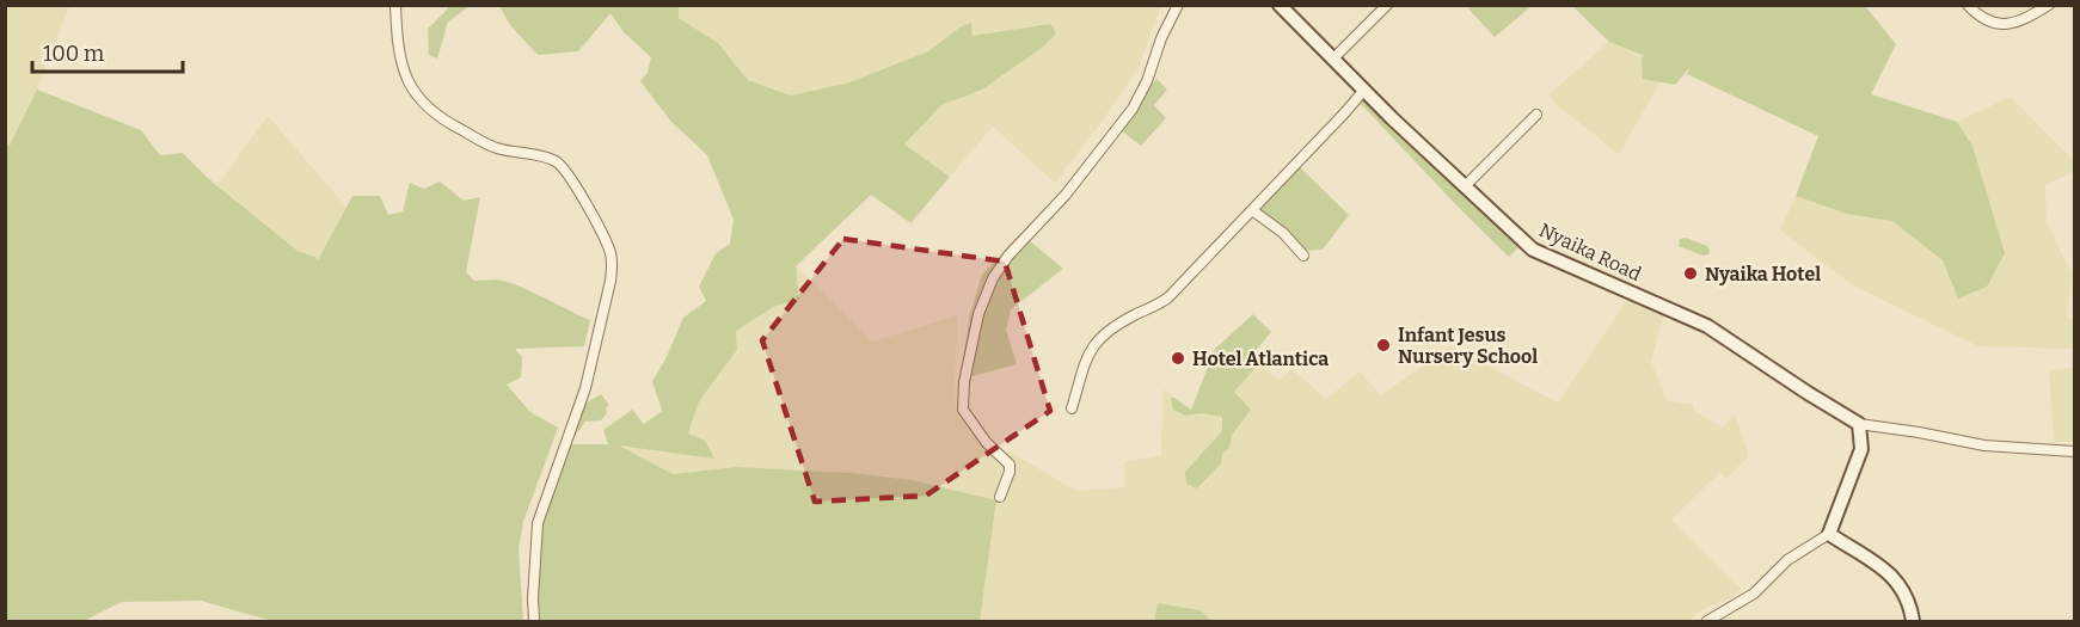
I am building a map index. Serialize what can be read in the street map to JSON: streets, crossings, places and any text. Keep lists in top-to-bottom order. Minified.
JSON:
{"streets":{"street":["Nyaika Road"]},"places":["Nyaika Hotel","Infant Jesus Nursery School","Hotel Atlantica"],"scale_bar":"100 m"}
